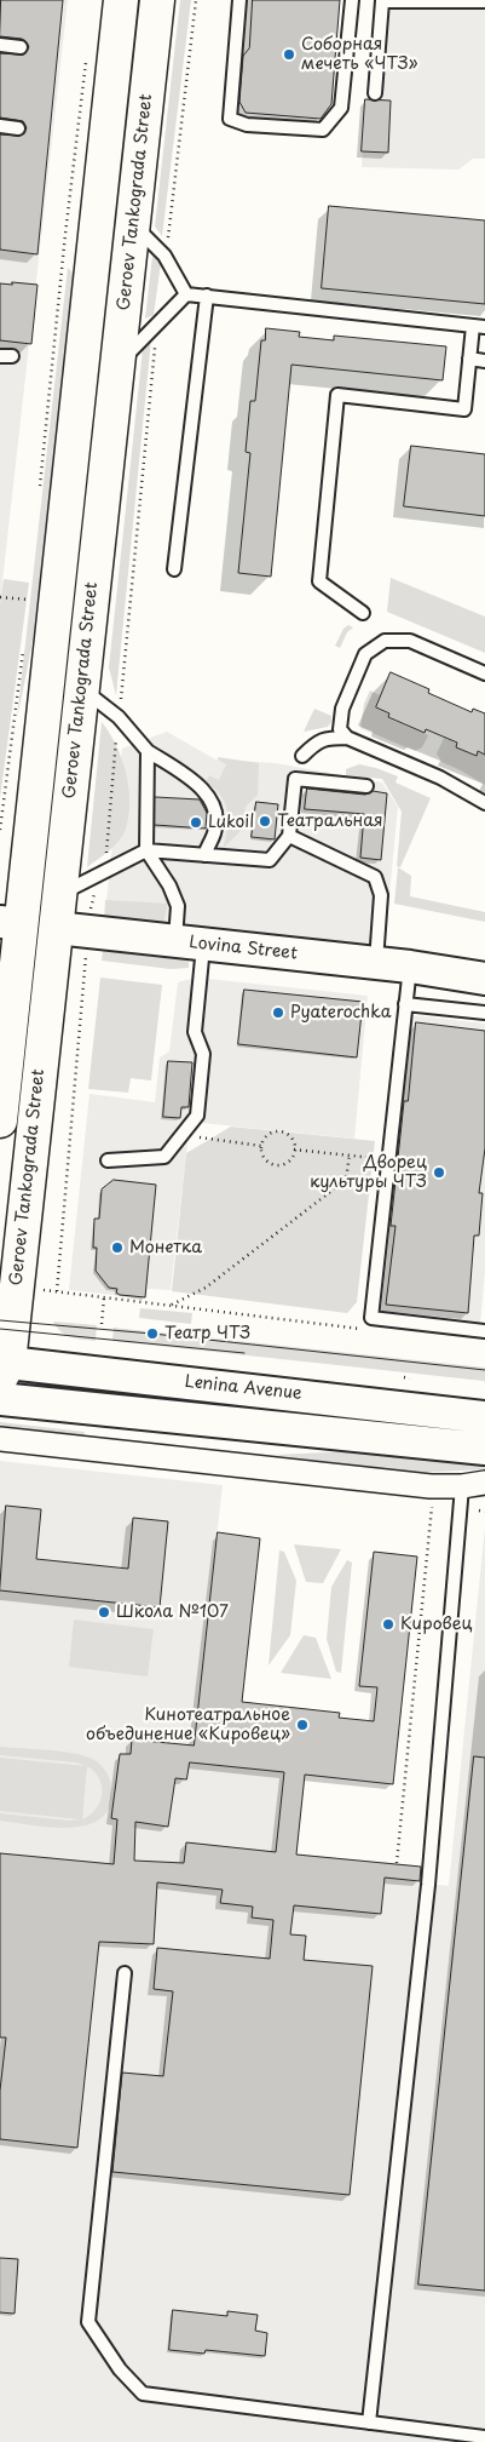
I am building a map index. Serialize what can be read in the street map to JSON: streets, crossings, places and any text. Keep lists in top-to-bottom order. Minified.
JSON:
{"streets":{"main road":["Geroev Tankograda Street","Lovina Street","Lenina Avenue"]},"crossings":[["Geroev Tankograda Street","Lovina Street"],["Geroev Tankograda Street","Lenina Avenue"]],"places":["Соборная мечеть «ЧТЗ»","Театральная","Lukoil","Pyaterochka","Дворец культуры ЧТЗ","Монетка","Театр ЧТЗ","Школа №107","Кировец","Кинотеатральное объединение «Кировец»"]}
